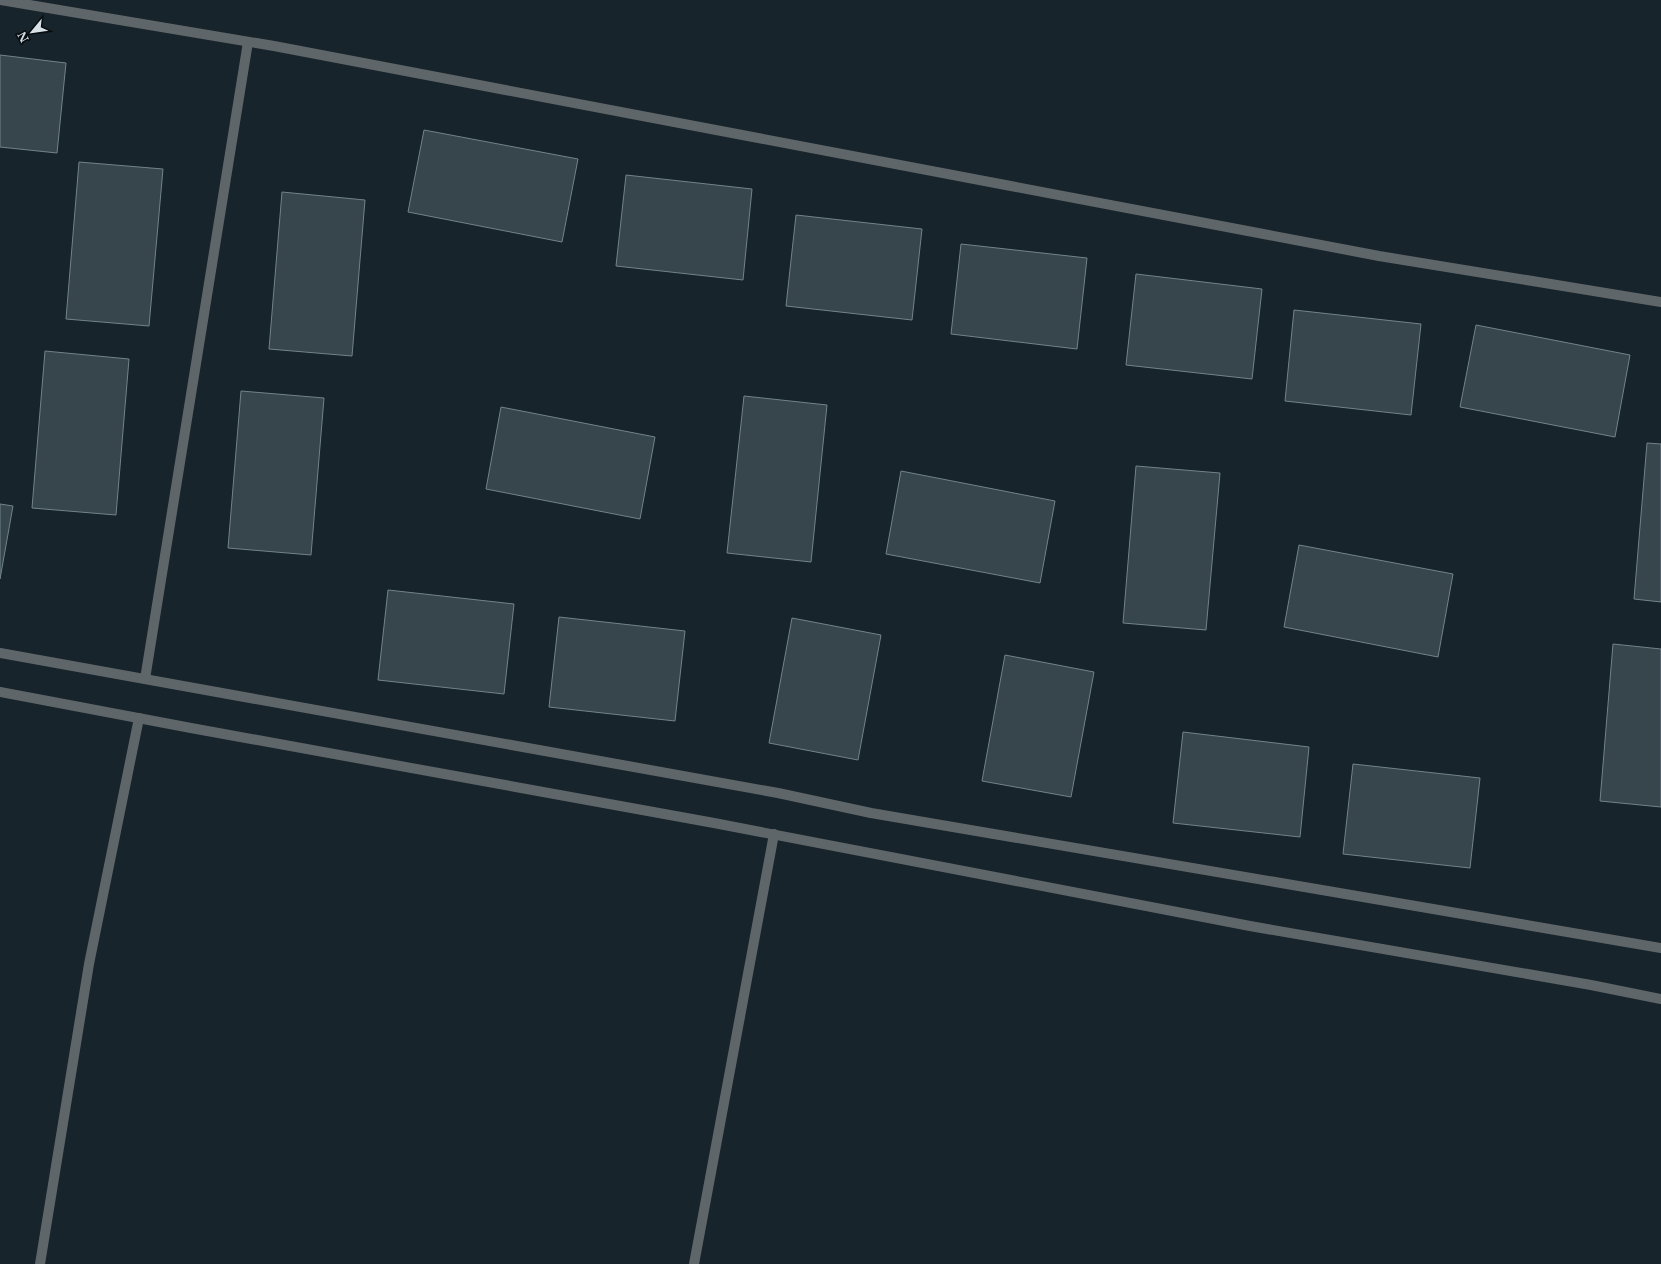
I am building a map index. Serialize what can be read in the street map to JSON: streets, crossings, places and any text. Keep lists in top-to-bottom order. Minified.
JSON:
{"north":"bottom left"}
